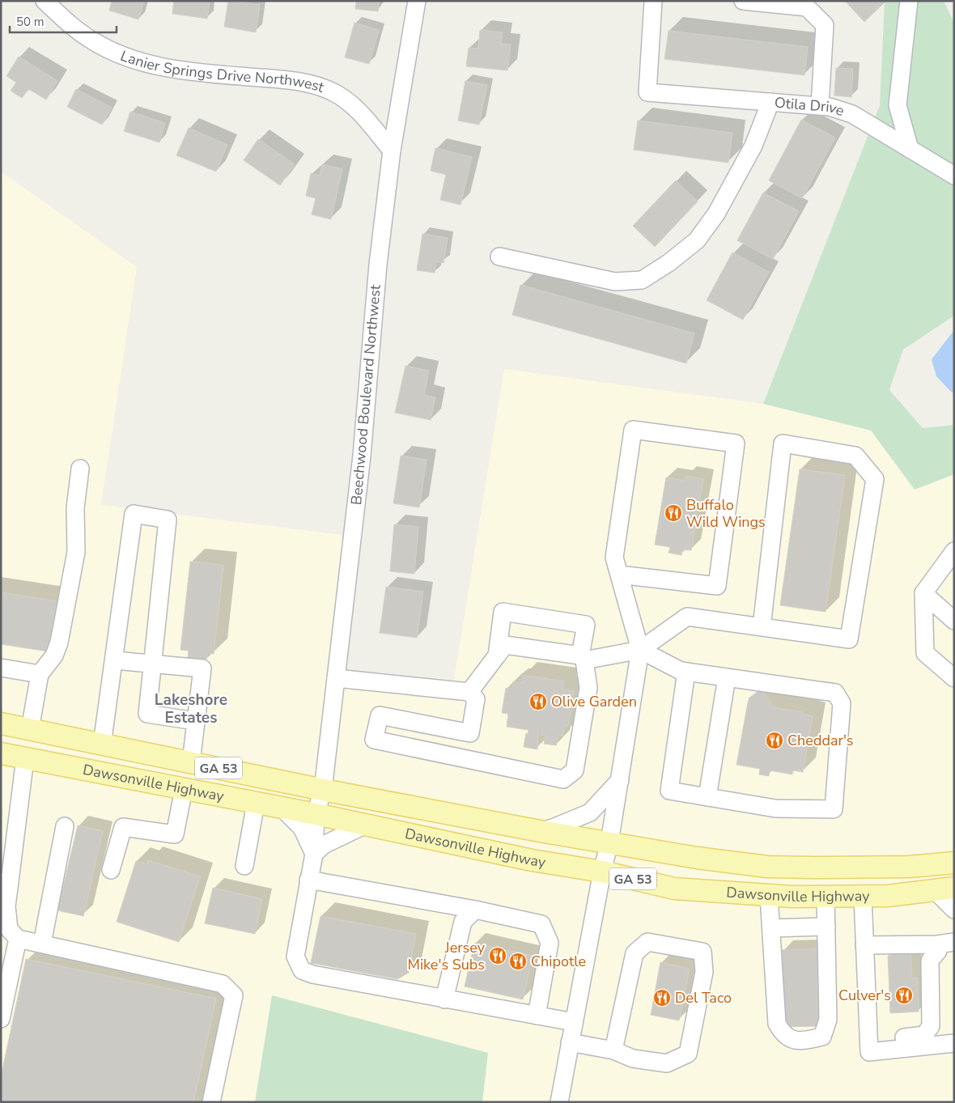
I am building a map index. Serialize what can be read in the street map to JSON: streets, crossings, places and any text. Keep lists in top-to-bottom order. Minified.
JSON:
{"streets":{"main road":["GA 53","Dawsonville Highway"],"street":["Lanier Springs Drive Northwest","Otila Drive","Beechwood Boulevard Northwest"]},"crossings":[["Lanier Springs Drive Northwest","Beechwood Boulevard Northwest"],["Beechwood Boulevard Northwest","Dawsonville Highway"]],"districts":["Lakeshore Estates"],"places":{"restaurant":["Buffalo Wild Wings","Olive Garden","Cheddar's","Jersey Mike's Subs","Chipotle","Culver's","Del Taco"]},"scale_bar":"50 m"}
